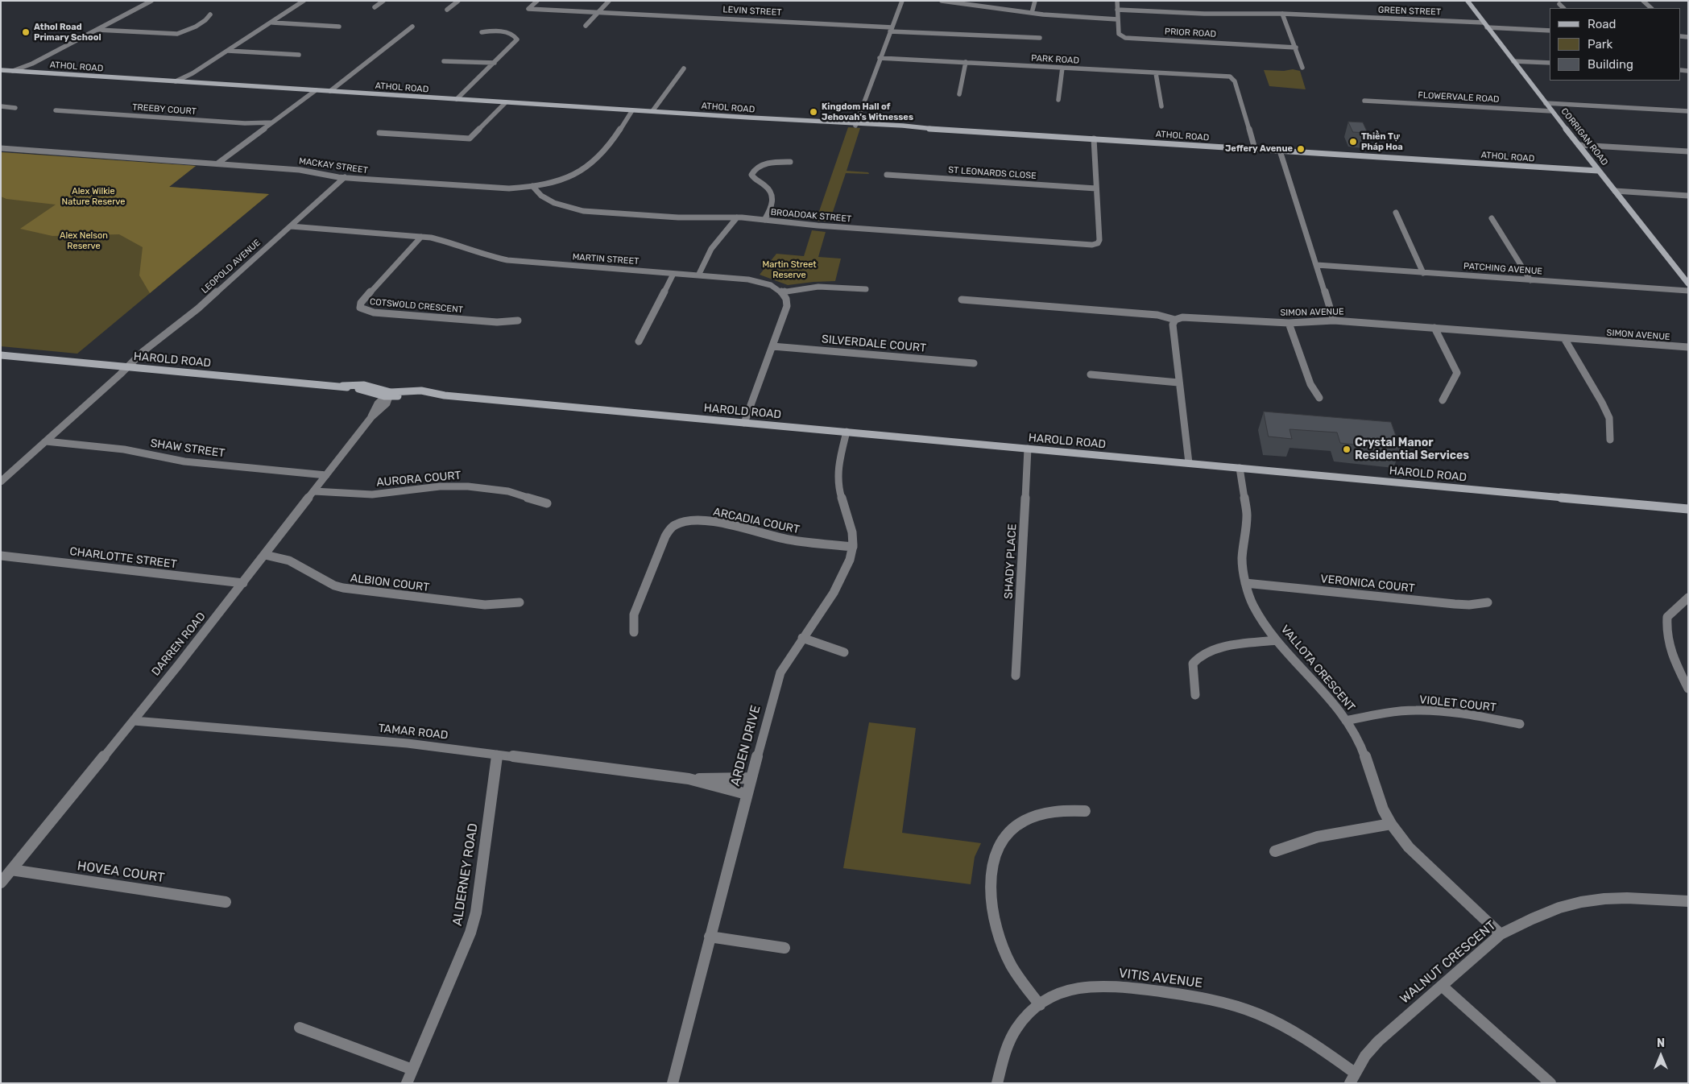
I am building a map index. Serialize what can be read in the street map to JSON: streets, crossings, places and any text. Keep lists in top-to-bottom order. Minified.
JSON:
{"streets":{"main road":["ATHOL ROAD","CORRIGAN ROAD","HAROLD ROAD"],"street":["LEVIN STREET","GREEN STREET","PRIOR ROAD","PARK ROAD","FLOWERVALE ROAD","TREEBY COURT","MACKAY STREET","ST LEONARDS CLOSE","BROADOAK STREET","MARTIN STREET","LEOPOLD AVENUE","PATCHING AVENUE","COTSWOLD CRESCENT","SIMON AVENUE","SILVERDALE COURT","SHAW STREET","AURORA COURT","ARCADIA COURT","CHARLOTTE STREET","SHADY PLACE","ALBION COURT","VERONICA COURT","DARREN ROAD","VALLOTA CRESCENT","VIOLET COURT","TAMAR ROAD","ARDEN DRIVE","HOVEA COURT","ALDERNEY ROAD","WALNUT CRESCENT","VITIS AVENUE"]},"crossings":[["GREEN STREET","PRIOR ROAD"],["GREEN STREET","CORRIGAN ROAD"],["PARK ROAD","ATHOL ROAD"],["ATHOL ROAD","CORRIGAN ROAD"],["ATHOL ROAD","MACKAY STREET"],["FLOWERVALE ROAD","CORRIGAN ROAD"],["MACKAY STREET","BROADOAK STREET"],["MACKAY STREET","LEOPOLD AVENUE"],["ST LEONARDS CLOSE","BROADOAK STREET"],["MARTIN STREET","LEOPOLD AVENUE"],["MARTIN STREET","COTSWOLD CRESCENT"],["LEOPOLD AVENUE","HAROLD ROAD"],["LEOPOLD AVENUE","SHAW STREET"],["HAROLD ROAD","SHADY PLACE"],["HAROLD ROAD","DARREN ROAD"],["HAROLD ROAD","VALLOTA CRESCENT"],["HAROLD ROAD","ARDEN DRIVE"],["SHAW STREET","DARREN ROAD"],["AURORA COURT","DARREN ROAD"],["ARCADIA COURT","ARDEN DRIVE"],["CHARLOTTE STREET","DARREN ROAD"],["ALBION COURT","DARREN ROAD"],["VERONICA COURT","VALLOTA CRESCENT"],["DARREN ROAD","TAMAR ROAD"],["DARREN ROAD","HOVEA COURT"],["VALLOTA CRESCENT","VIOLET COURT"],["VALLOTA CRESCENT","WALNUT CRESCENT"],["TAMAR ROAD","ARDEN DRIVE"],["TAMAR ROAD","ALDERNEY ROAD"],["WALNUT CRESCENT","VITIS AVENUE"]],"parks":["Alex Wilkie Nature Reserve","Alex Nelson Reserve","Martin Street Reserve"],"places":["Athol Road Primary School","Kingdom Hall of Jehovah's Witnesses","Thiền Tự Pháp Hoa","Jeffery Avenue","Crystal Manor Residential Services"],"legend":["Road","Park","Building"],"north":"top"}
